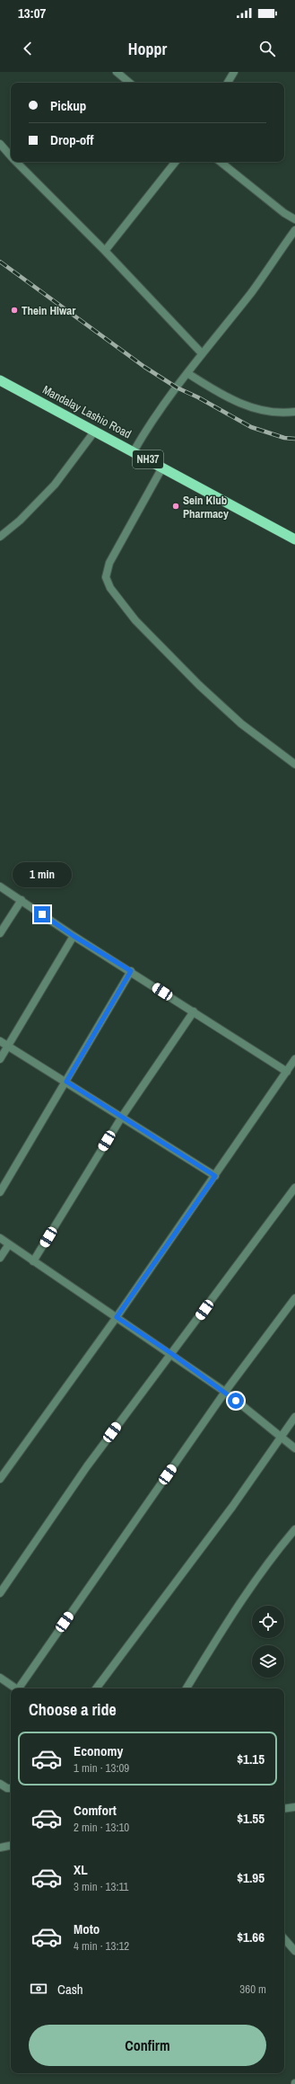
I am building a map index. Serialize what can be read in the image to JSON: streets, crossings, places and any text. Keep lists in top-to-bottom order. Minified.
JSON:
{"streets":{"highway":["Mandalay Lashio Road","NH37"]},"places":["Thein Hlwar","Sein Klub Pharmacy"],"page":{"status":"13:07","header":"Hoppr","banner":["Pickup","Drop-off"],"bubble":"1 min","heading":"Choose a ride","list":[{"name":"Economy","note":"1 min · 13:09","value":"$1.15"},{"name":"Comfort","note":"2 min · 13:10","value":"$1.55"},{"name":"XL","note":"3 min · 13:11","value":"$1.95"},{"name":"Moto","note":"4 min · 13:12","value":"$1.66"}],"pay":["Cash","360 m"],"buttons":"Confirm"}}
